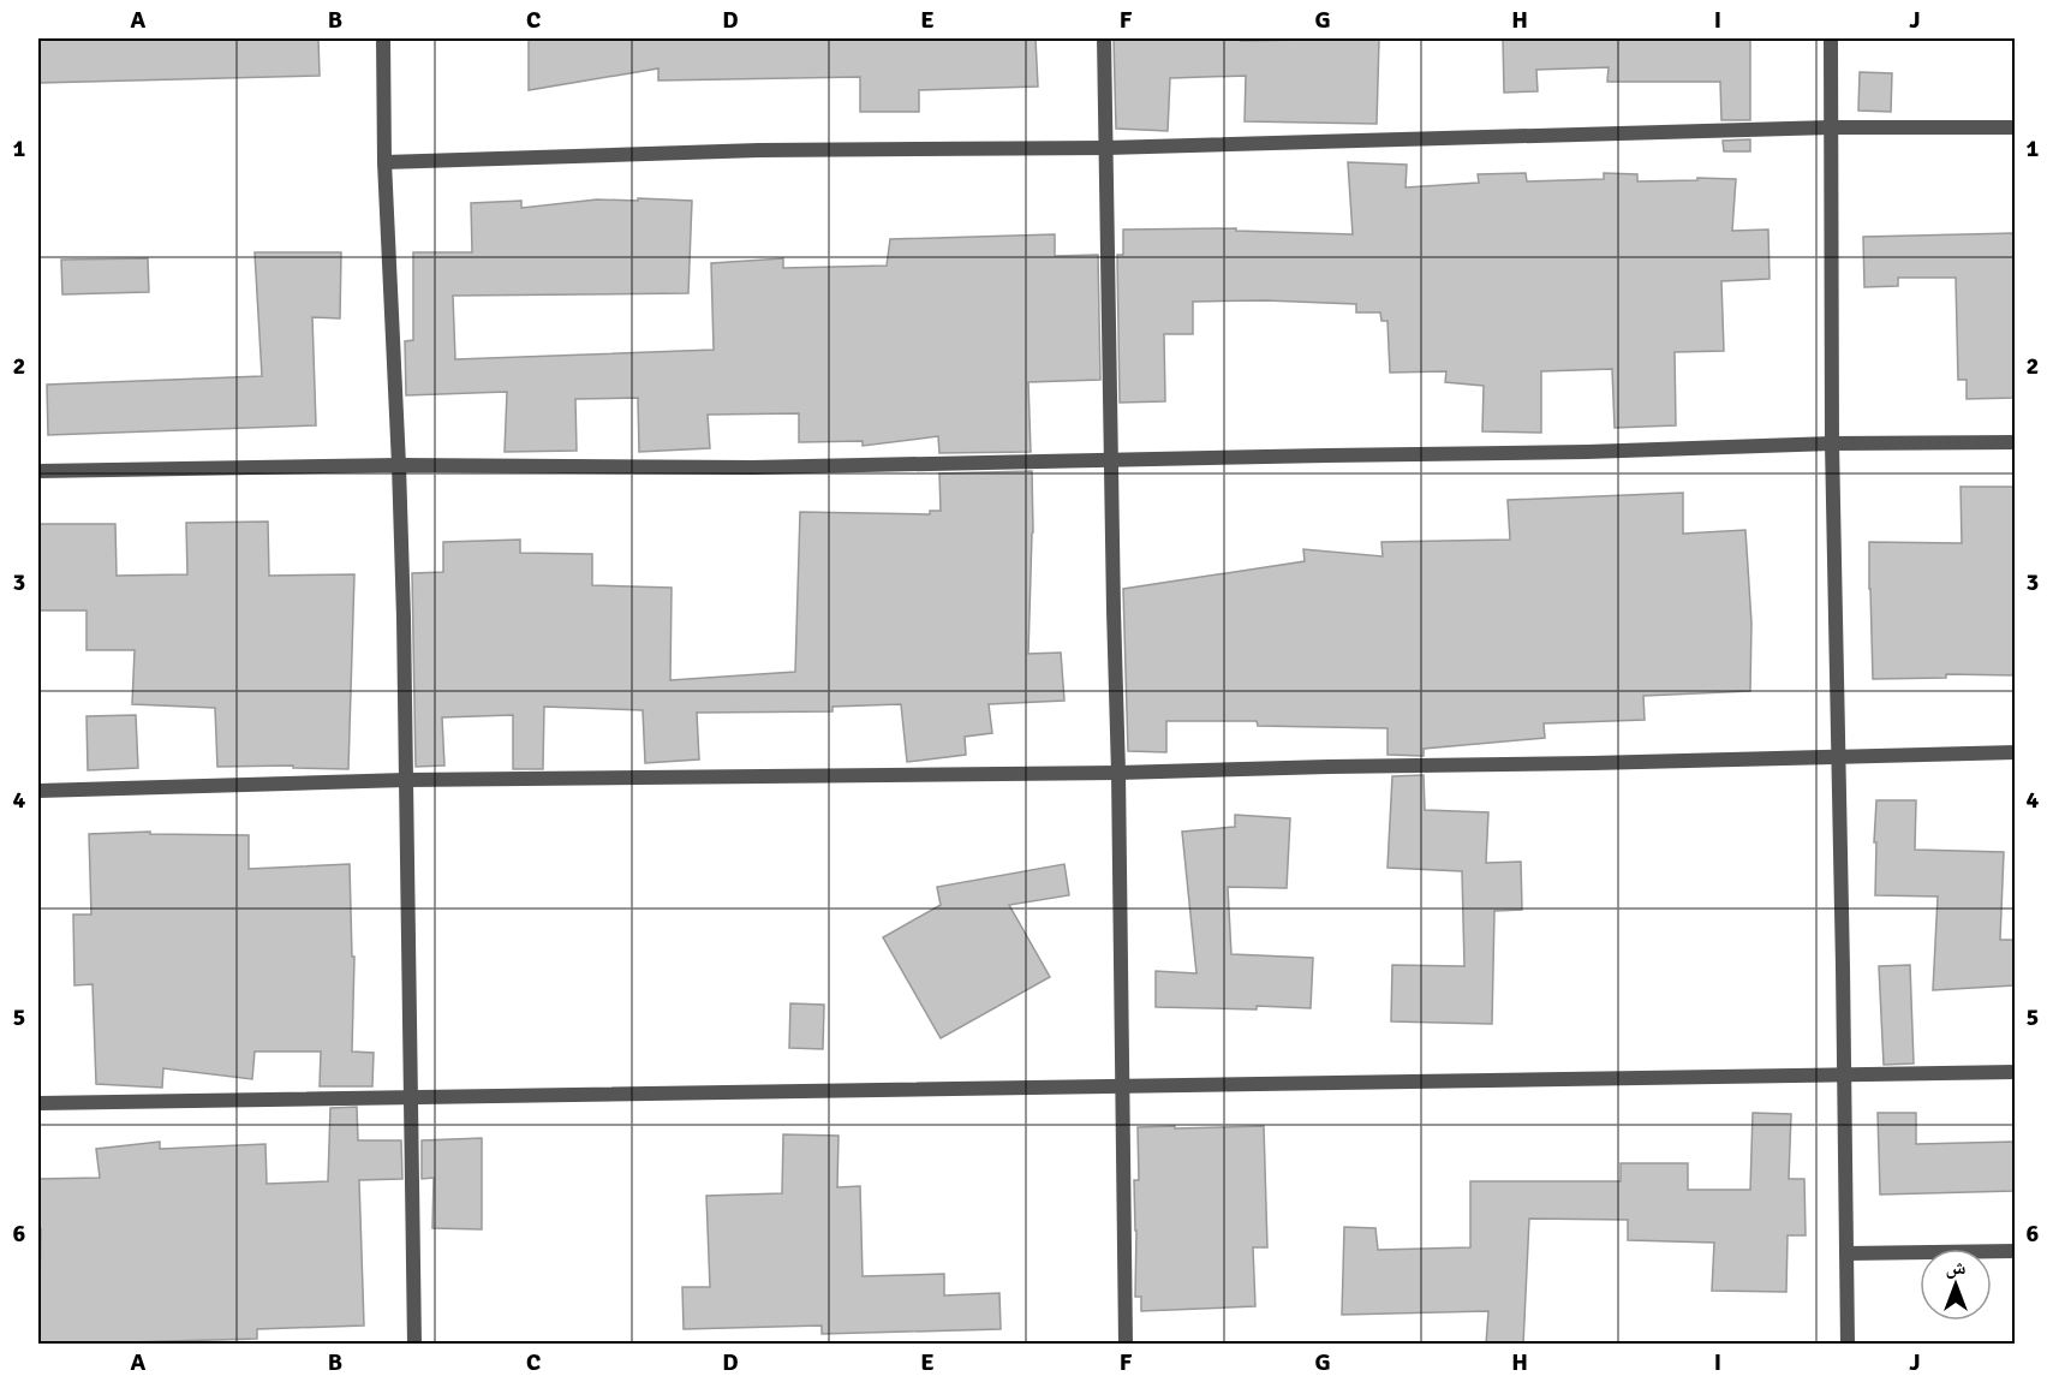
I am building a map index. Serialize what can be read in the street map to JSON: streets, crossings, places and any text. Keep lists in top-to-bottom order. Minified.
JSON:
{"north":"top","grid":{"columns":["A","B","C","D","E","F","G","H","I","J"],"rows":["1","2","3","4","5","6"]}}
